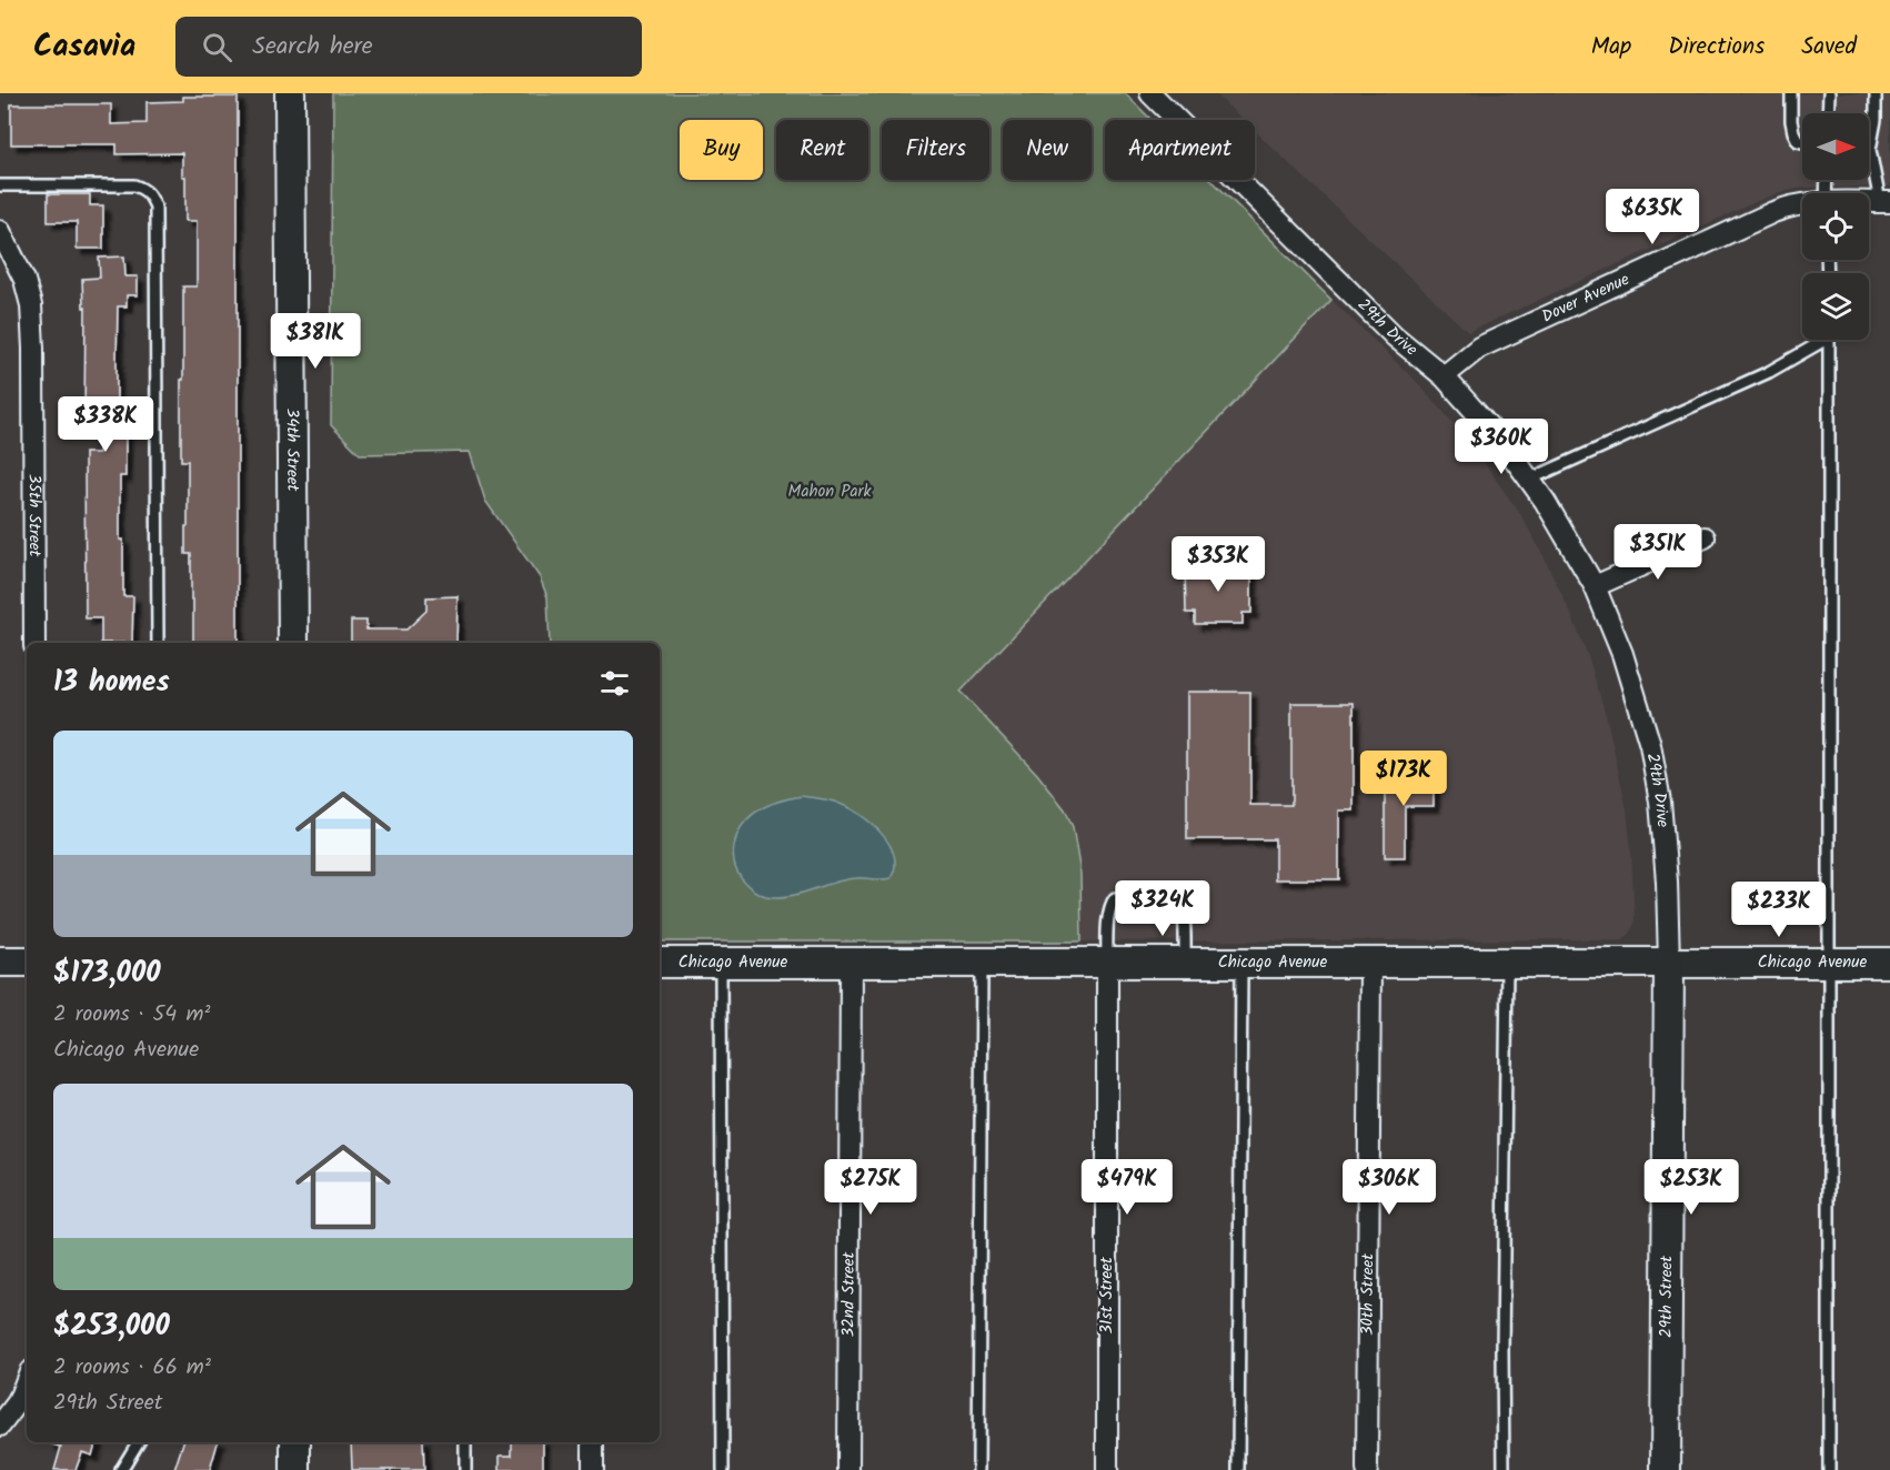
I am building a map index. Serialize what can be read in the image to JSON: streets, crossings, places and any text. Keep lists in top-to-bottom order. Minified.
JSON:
{"streets":{"street":["Dover Avenue","29th Drive","34th Street","35th Street","Chicago Avenue","32nd Street","31st Street","30th Street","29th Street"]},"crossings":[["Dover Avenue","29th Drive"],["29th Drive","Chicago Avenue"],["29th Drive","29th Street"],["Chicago Avenue","32nd Street"],["Chicago Avenue","31st Street"],["Chicago Avenue","30th Street"],["Chicago Avenue","29th Street"]],"parks":["Mahon Park"],"north":"right","page":{"header":"Casavia","search":"Search here","nav":["Map","Directions","Saved"],"chip":["Buy","Rent","Filters","New","Apartment"],"price":["$635K","$381K","$338K","$360K","$351K","$353K","$173K","$324K","$233K","$275K","$479K","$306K","$253K"],"heading":"13 homes","list":[{"name":"$173,000","note":"2 rooms · 54 m² · Chicago Avenue"},{"name":"$253,000","note":"2 rooms · 66 m² · 29th Street"}]}}
